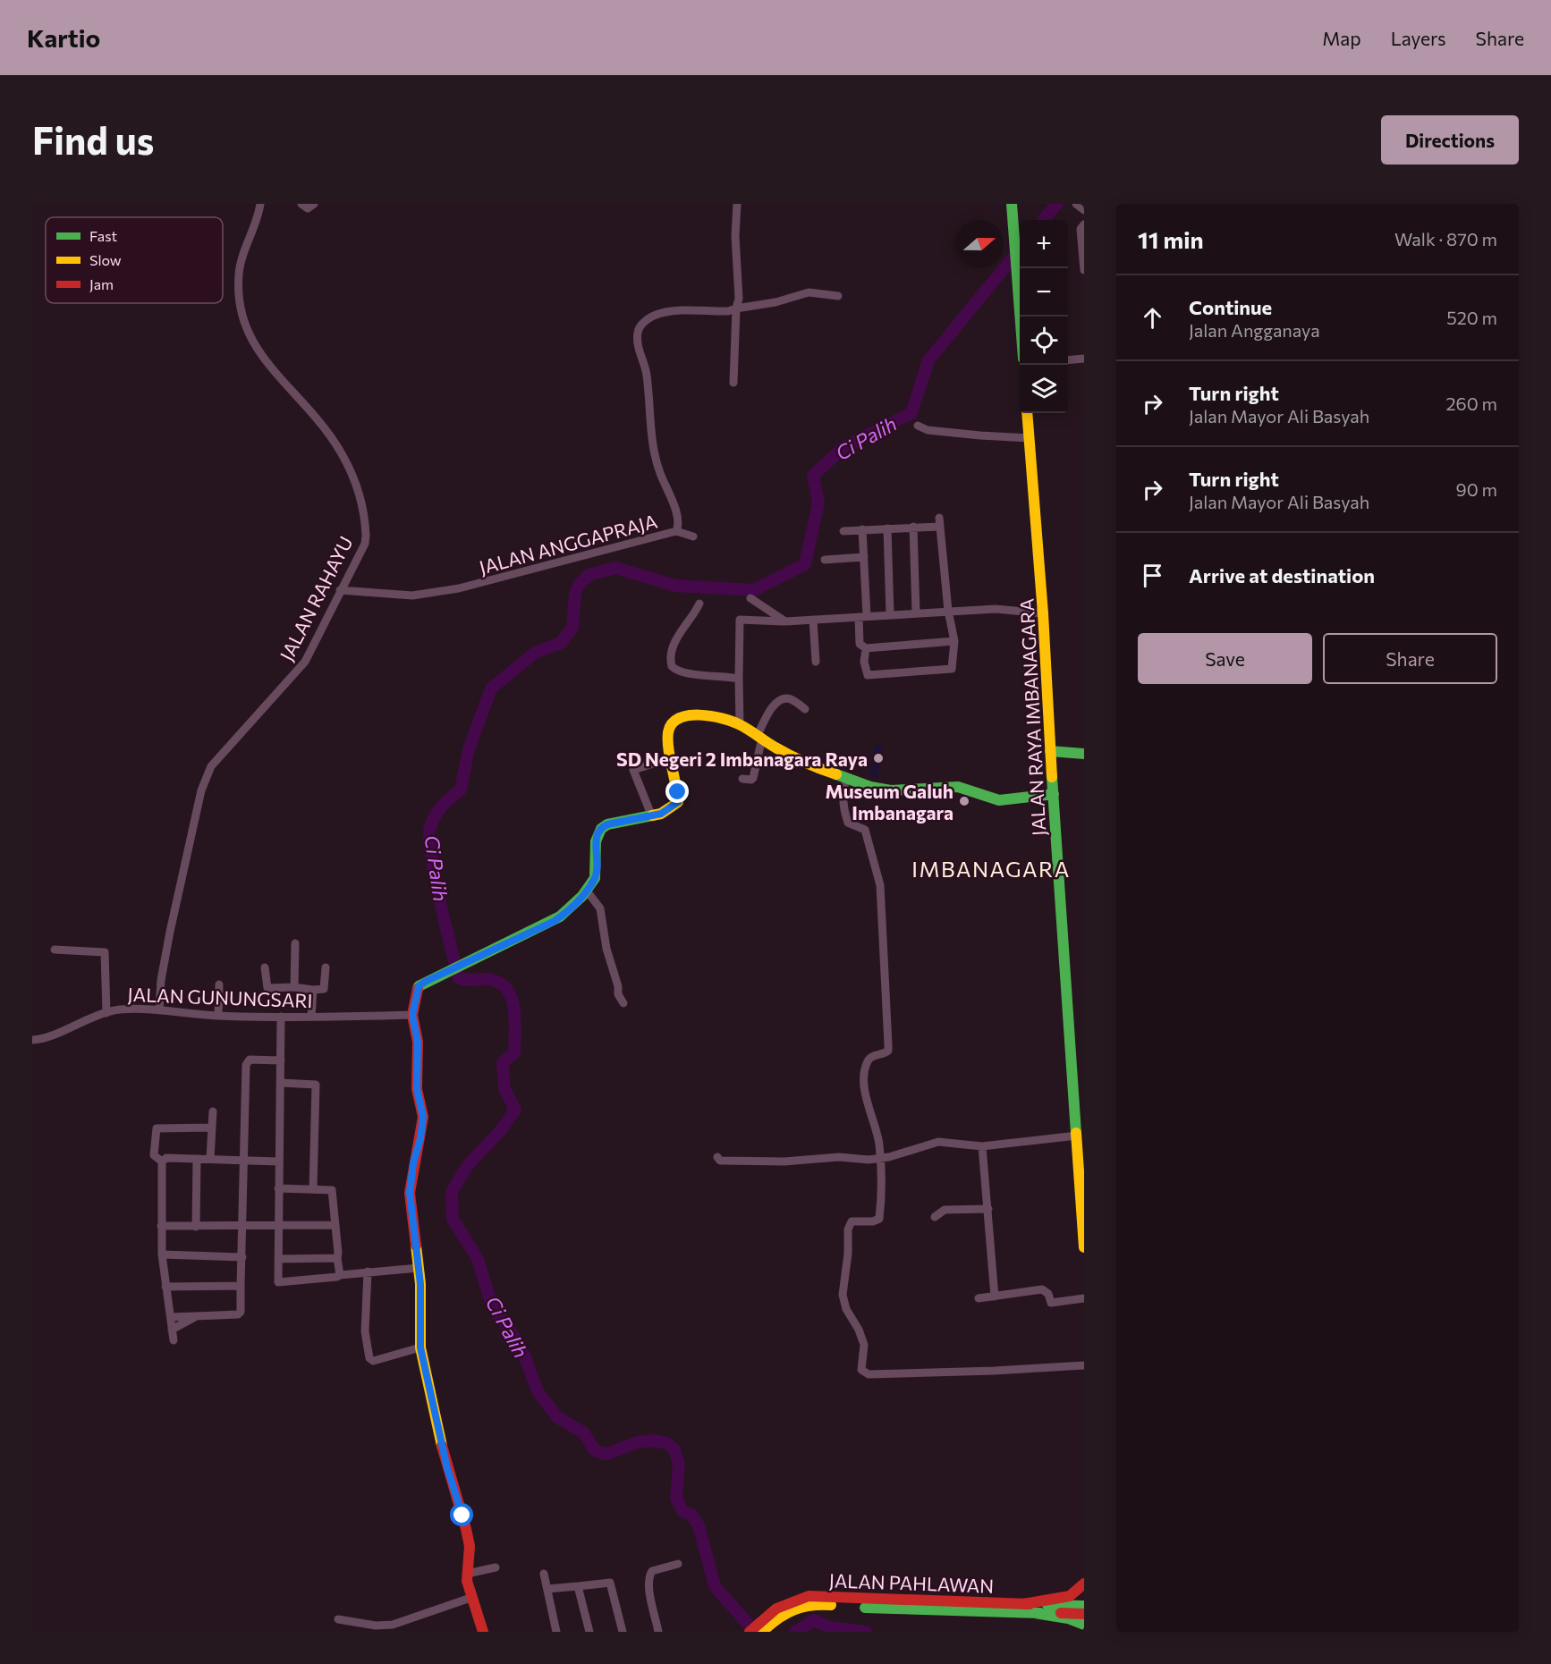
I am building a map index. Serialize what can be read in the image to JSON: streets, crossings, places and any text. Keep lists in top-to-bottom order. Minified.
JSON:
{"streets":{"main road":["JALAN RAYA IMBANAGARA","JALAN PAHLAWAN"],"street":["JALAN ANGGAPRAJA","JALAN RAHAYU","JALAN GUNUNGSARI"]},"crossings":[["JALAN ANGGAPRAJA","JALAN RAHAYU"],["JALAN RAHAYU","JALAN GUNUNGSARI"]],"districts":["IMBANAGARA"],"water":["Ci Palih"],"places":["SD Negeri 2 Imbanagara Raya","Museum Galuh Imbanagara"],"legend":["Fast","Slow","Jam"],"north":"right","page":{"header":"Kartio","nav":["Map","Layers","Share"],"buttons":["Directions",["Save","Share"]],"title":"Find us","heading":["11 min","Walk · 870 m"],"map_buttons":["+","−"],"list":[["Continue","Jalan Angganaya","520 m"],["Turn right","Jalan Mayor Ali Basyah","260 m"],["Turn right","Jalan Mayor Ali Basyah","90 m"],"Arrive at destination"]}}
